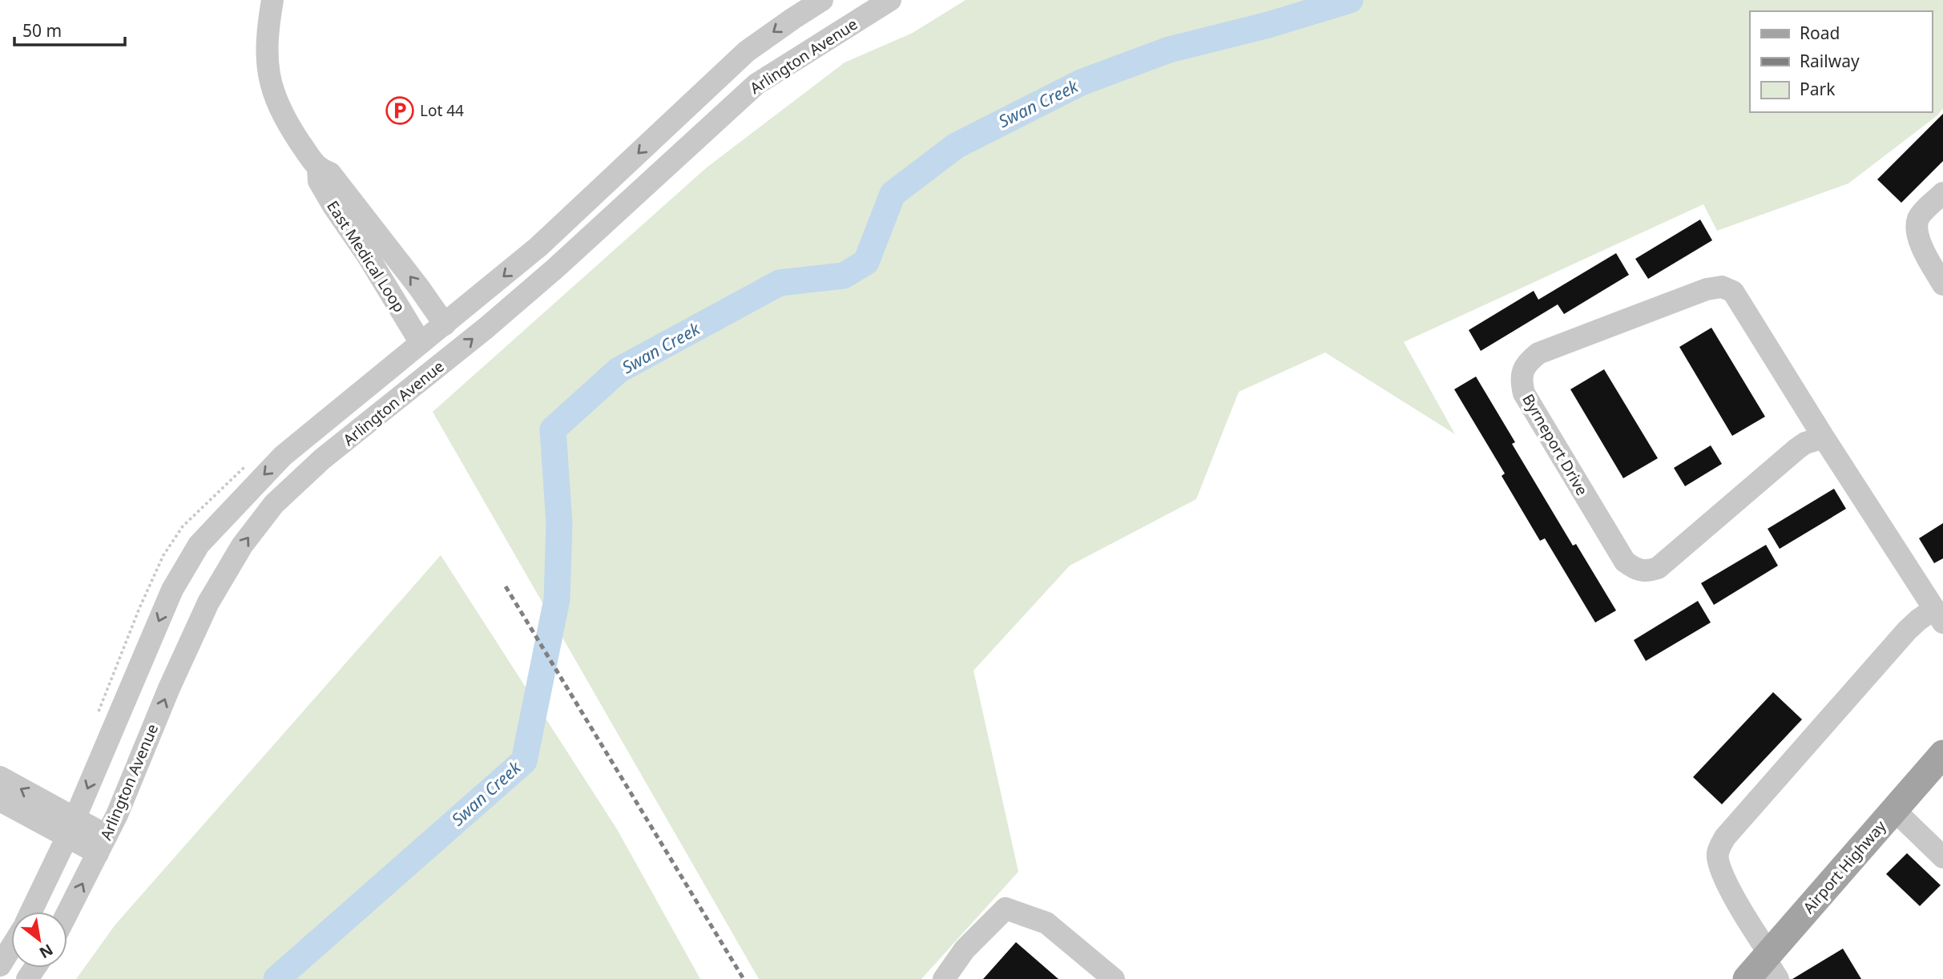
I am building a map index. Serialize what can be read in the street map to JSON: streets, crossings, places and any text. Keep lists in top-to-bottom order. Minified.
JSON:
{"streets":{"main road":["Airport Highway"],"street":["Arlington Avenue","East Medical Loop","Byrneport Drive"]},"crossings":[["Arlington Avenue","East Medical Loop"]],"water":["Swan Creek"],"places":{"parking":["Lot 44"]},"legend":["Road","Railway","Park"],"scale_bar":"50 m","north":"bottom right"}
